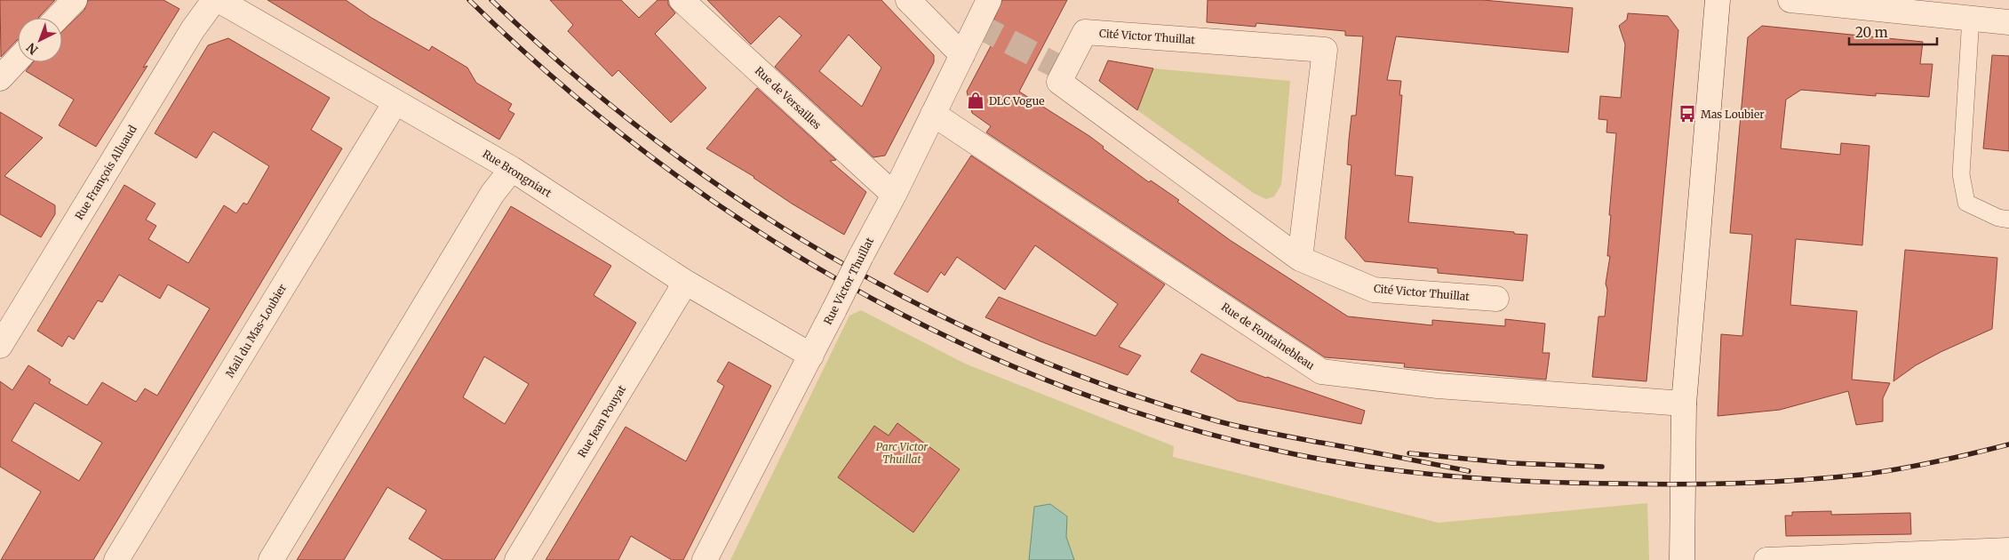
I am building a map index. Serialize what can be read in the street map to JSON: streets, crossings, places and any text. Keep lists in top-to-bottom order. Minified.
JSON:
{"streets":{"street":["Cité Victor Thuillat","Rue de Versailles","Rue François Alluaud","Rue Brongniart","Rue Victor Thuillat","Mail du Mas-Loubier","Rue de Fontainebleau","Rue Jean Pouyat"]},"crossings":[["Rue de Versailles","Rue Victor Thuillat"],["Rue Brongniart","Rue Victor Thuillat"],["Rue Brongniart","Mail du Mas-Loubier"],["Rue Brongniart","Rue Jean Pouyat"],["Rue Victor Thuillat","Rue de Fontainebleau"]],"parks":["Parc Victor Thuillat"],"places":{"shop":["DLC Vogue"],"bus stop":["Mas Loubier"]},"scale_bar":"20 m","north":"bottom left"}
